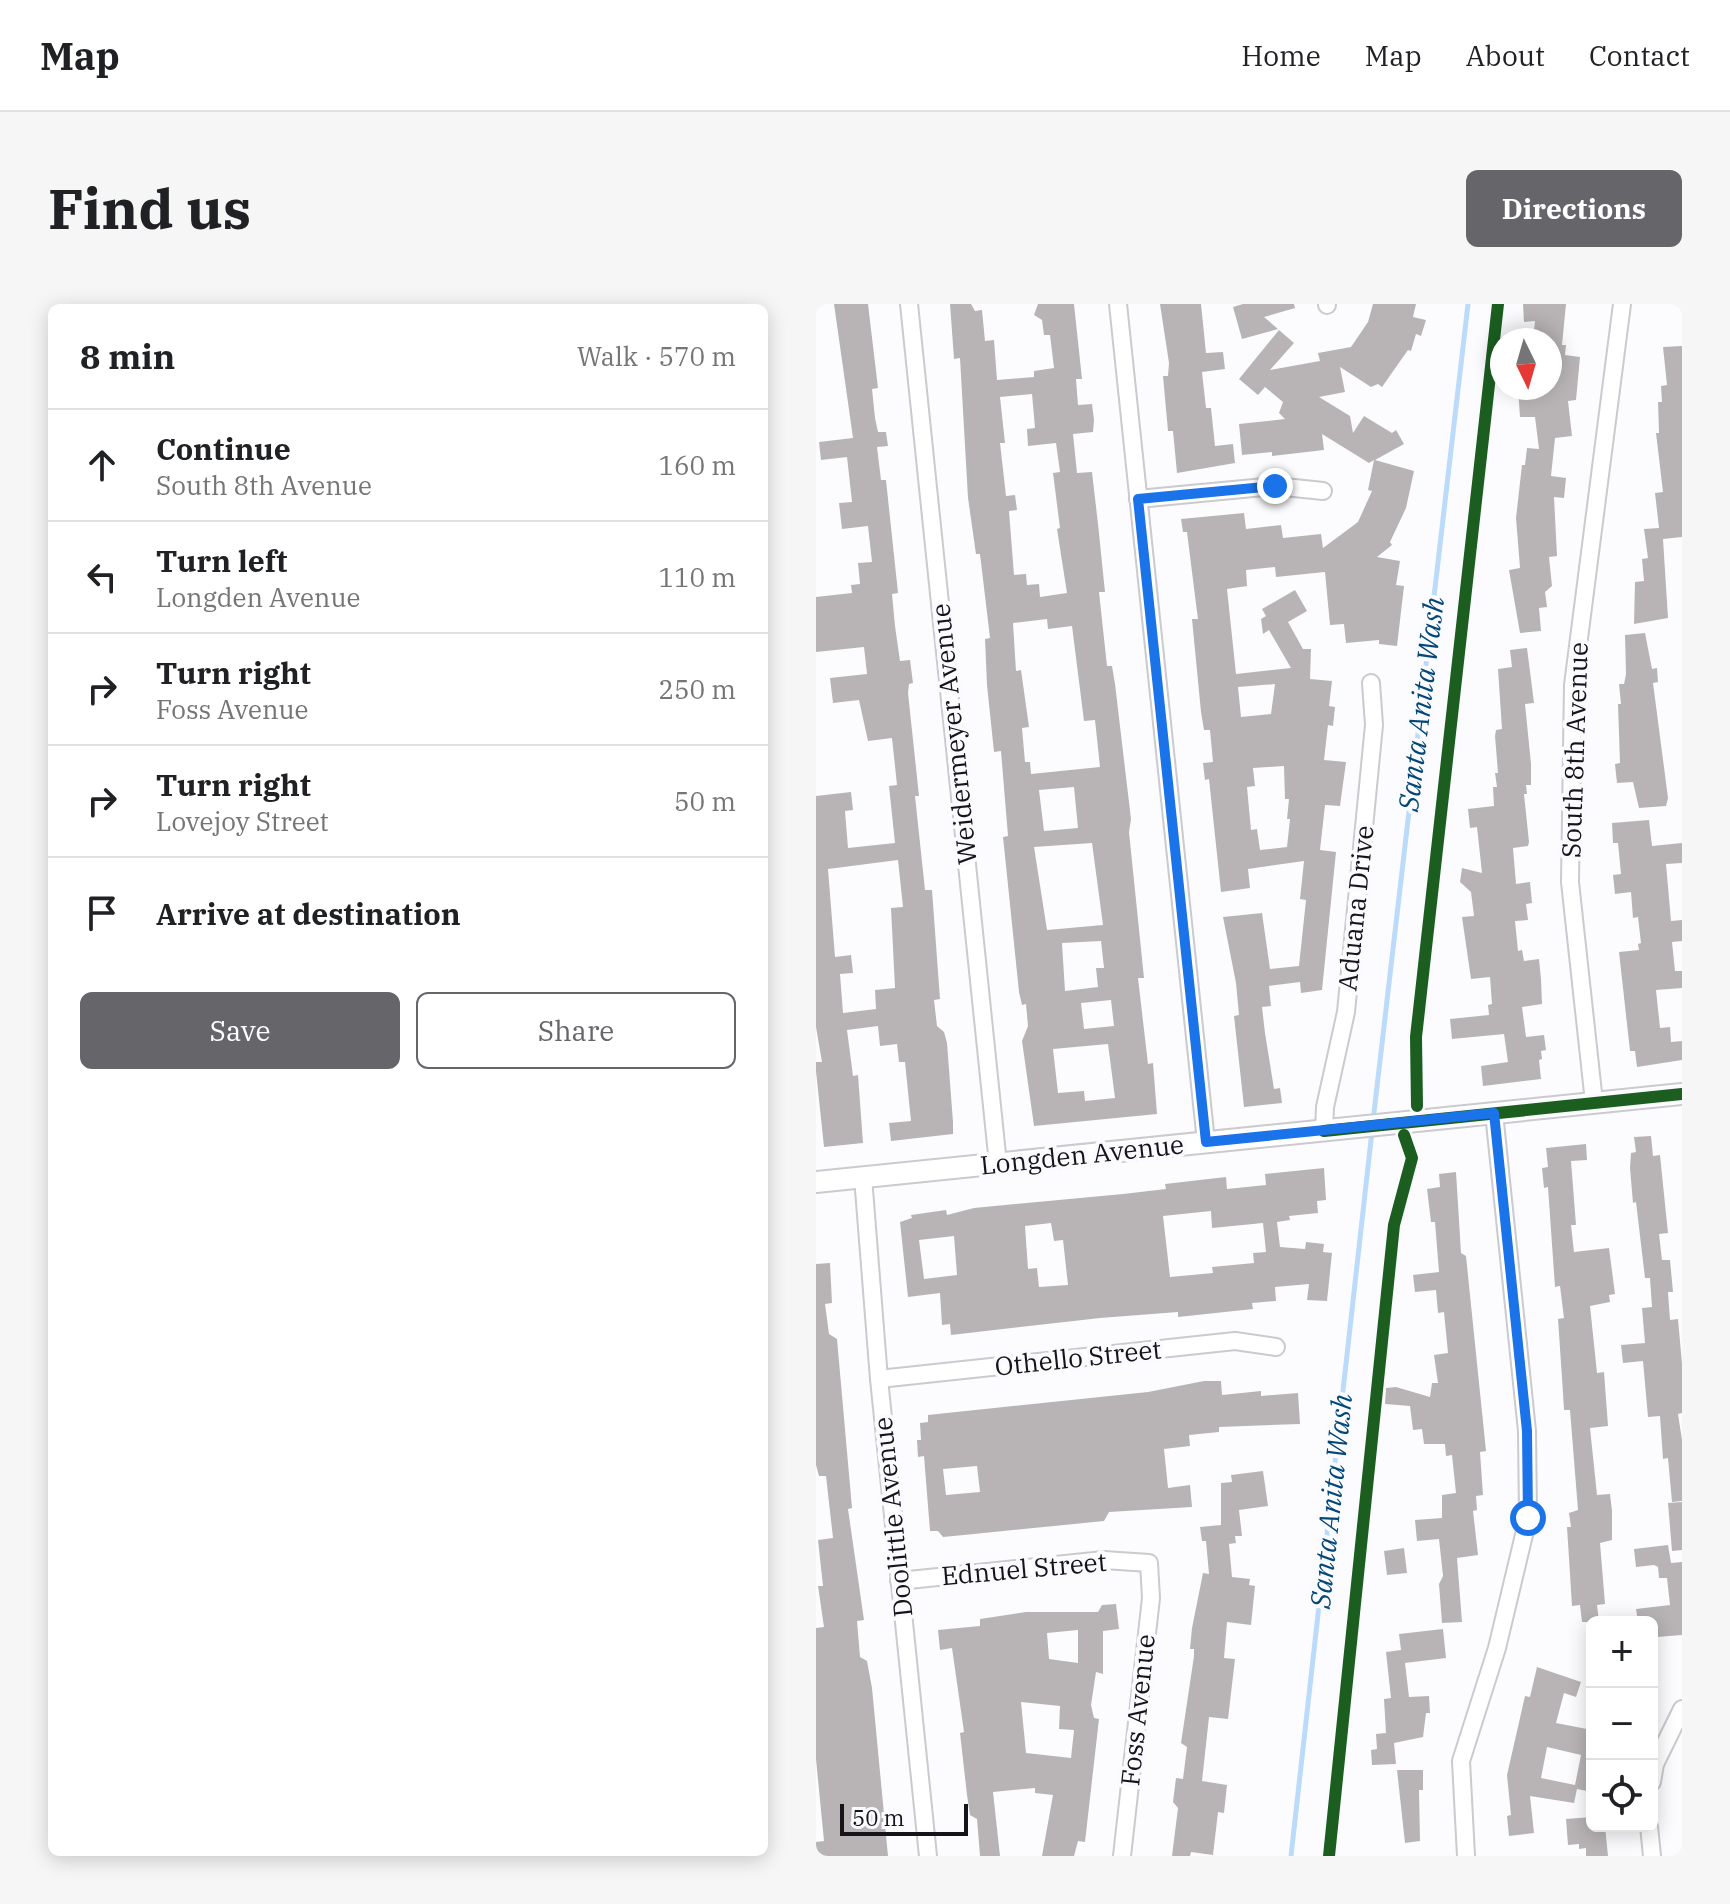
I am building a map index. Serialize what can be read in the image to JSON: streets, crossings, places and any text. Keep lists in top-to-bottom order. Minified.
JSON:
{"streets":{"street":["Weidermeyer Avenue","South 8th Avenue","Aduana Drive","Longden Avenue","Othello Street","Doolittle Avenue","Ednuel Street","Foss Avenue"]},"crossings":[["Weidermeyer Avenue","Longden Avenue"],["South 8th Avenue","Longden Avenue"],["Aduana Drive","Longden Avenue"],["Longden Avenue","Doolittle Avenue"],["Othello Street","Doolittle Avenue"],["Doolittle Avenue","Ednuel Street"],["Ednuel Street","Foss Avenue"]],"water":["Santa Anita Wash"],"scale_bar":"50 m","north":"bottom","page":{"header":"Map","nav":["Home","Map","About","Contact"],"buttons":["Directions",["Save","Share"]],"title":"Find us","heading":["8 min","Walk · 570 m"],"list":[["Continue","South 8th Avenue","160 m"],["Turn left","Longden Avenue","110 m"],["Turn right","Foss Avenue","250 m"],["Turn right","Lovejoy Street","50 m"],"Arrive at destination"],"map_buttons":["+","−"],"scale":"50 m"}}
